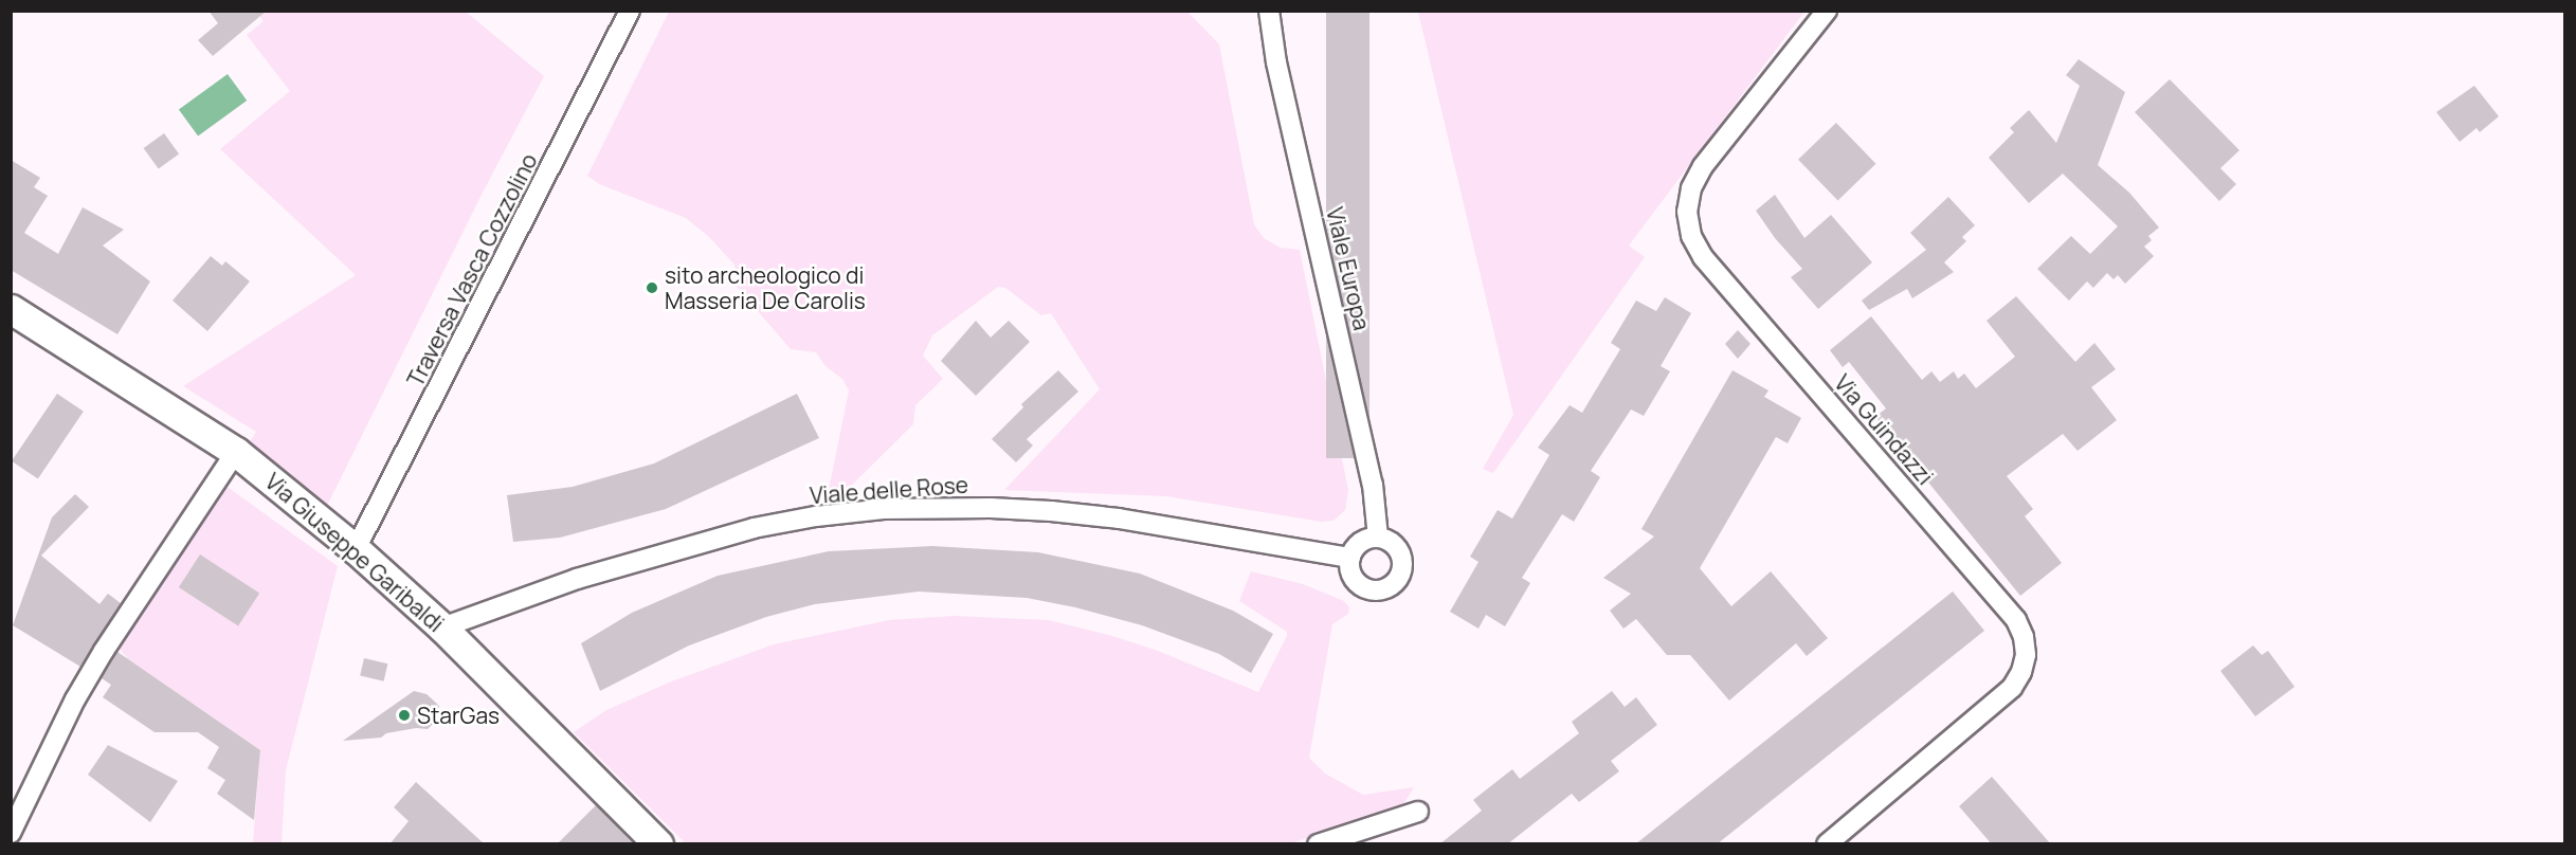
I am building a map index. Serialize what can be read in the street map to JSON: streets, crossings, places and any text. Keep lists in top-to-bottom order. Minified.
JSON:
{"streets":{"main road":["Via Giuseppe Garibaldi"],"street":["Viale Europa","Traversa Vasca Cozzolino","Via Guindazzi","Viale delle Rose"]},"crossings":[["Viale Europa","Viale delle Rose"],["Traversa Vasca Cozzolino","Via Giuseppe Garibaldi"],["Viale delle Rose","Via Giuseppe Garibaldi"]],"places":["sito archeologico di Masseria De Carolis","StarGas"]}
